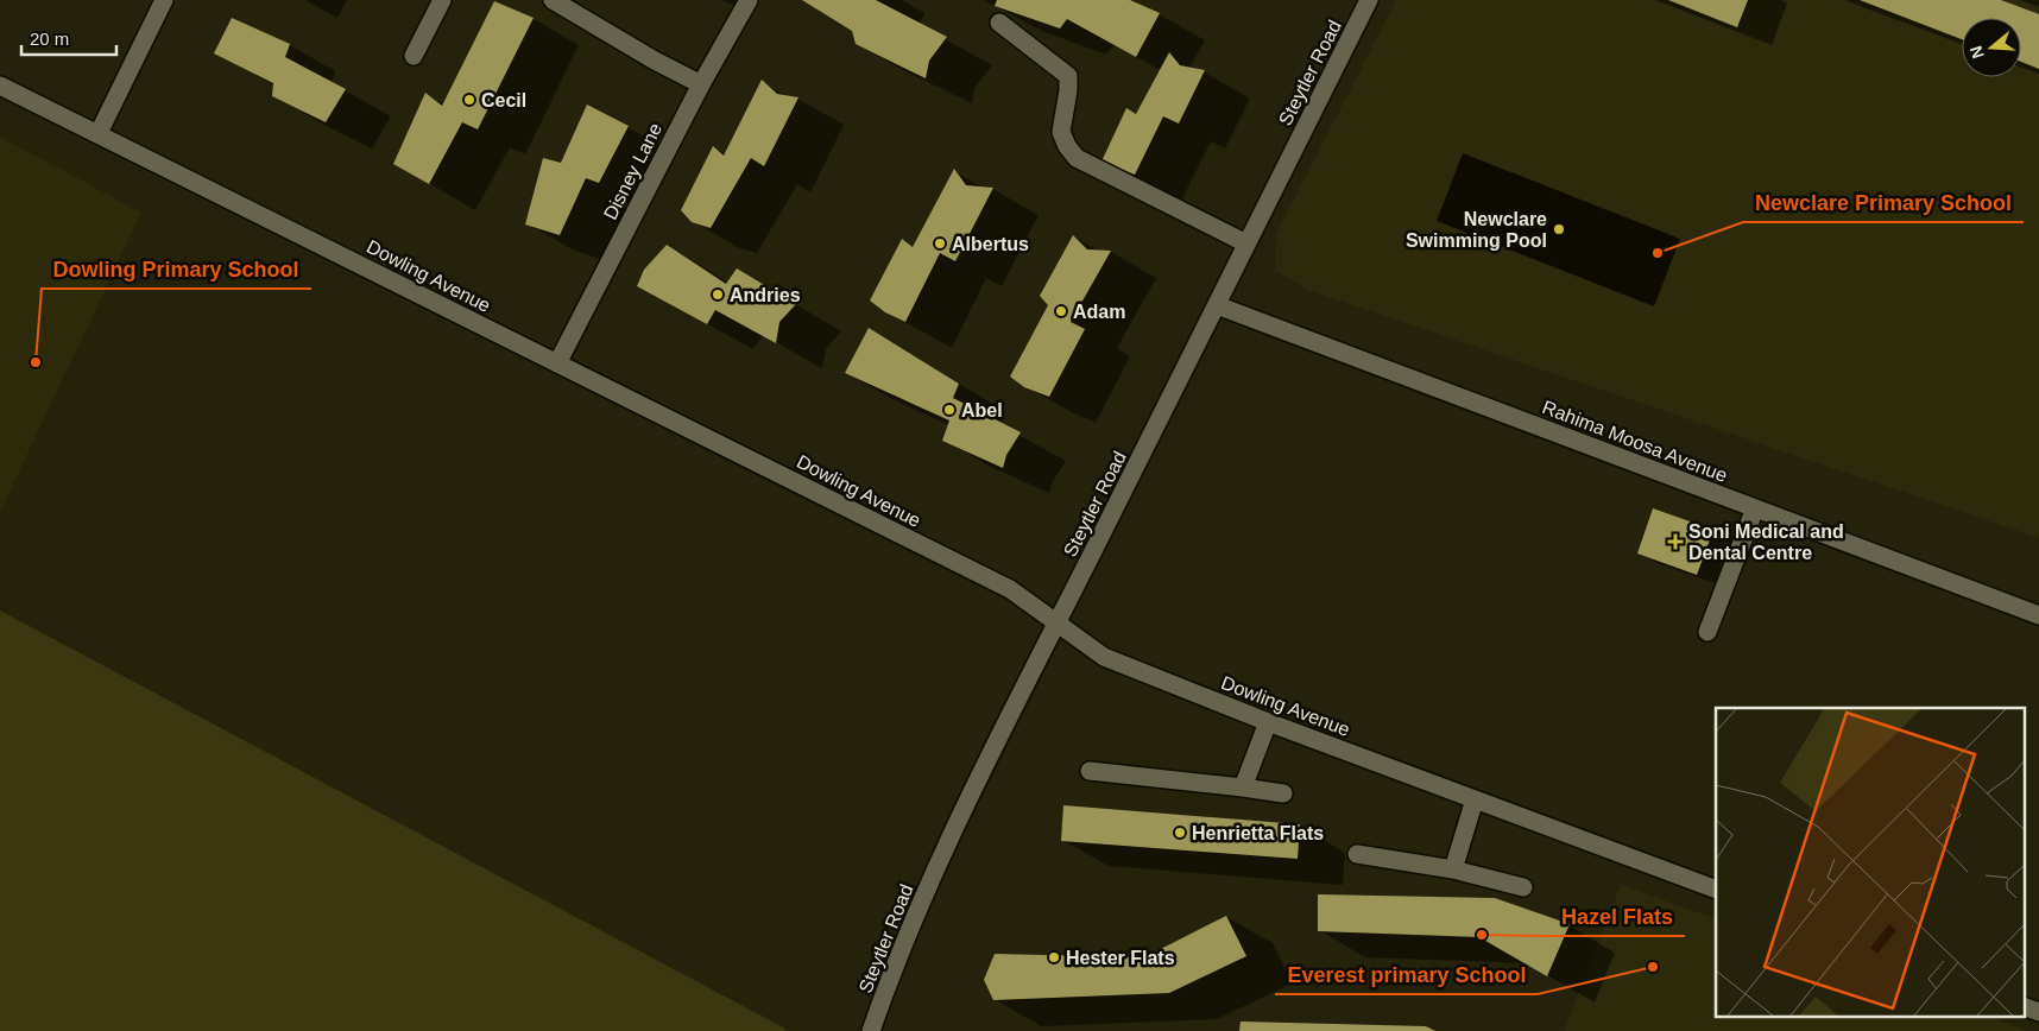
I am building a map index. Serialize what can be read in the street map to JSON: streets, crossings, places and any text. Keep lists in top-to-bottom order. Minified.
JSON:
{"streets":{"street":["Steytler Road","Disney Lane","Dowling Avenue","Rahima Moosa Avenue"]},"crossings":[["Steytler Road","Dowling Avenue"],["Steytler Road","Rahima Moosa Avenue"],["Disney Lane","Dowling Avenue"]],"places":{"other":["Cecil","Newclare Swimming Pool","Albertus","Newclare Primary School","Andries","Adam","Dowling Primary School","Abel","Henrietta Flats","Hazel Flats","Hester Flats","Everest primary School"],"health":["Soni Medical and Dental Centre"]},"scale_bar":"20 m","north":"left"}
